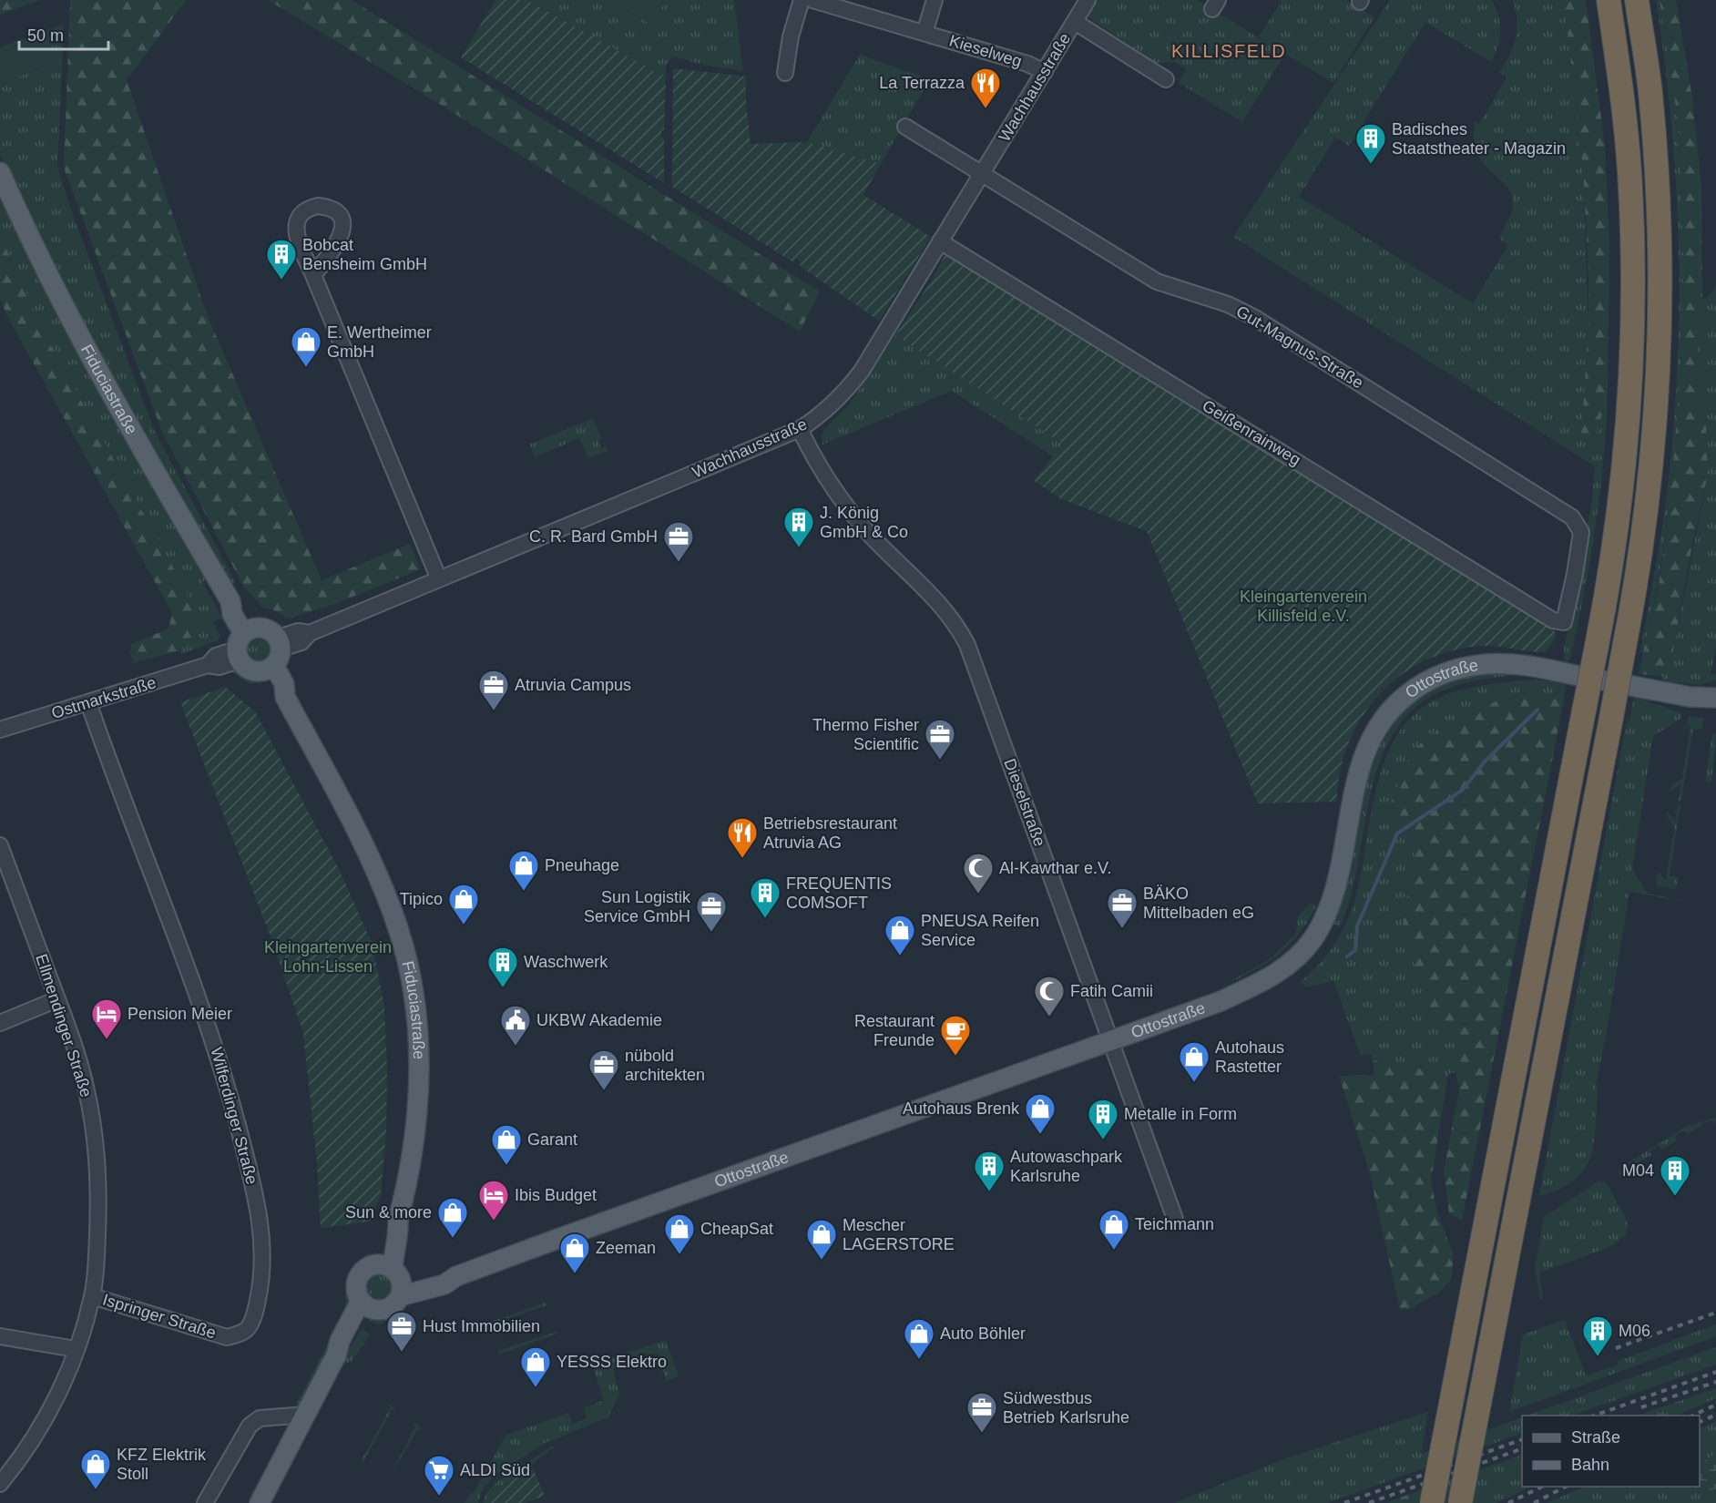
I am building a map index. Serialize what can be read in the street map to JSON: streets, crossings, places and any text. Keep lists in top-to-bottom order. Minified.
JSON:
{"streets":{"main road":["Fiduciastraße","Ottostraße"],"street":["Kieselweg","Wachhausstraße","Gut-Magnus-Straße","Geißenrainweg","Ostmarkstraße","Dieselstraße","Ellmendinger Straße","Wilferdinger Straße","Ispringer Straße"]},"crossings":[["Kieselweg","Wachhausstraße"],["Wachhausstraße","Gut-Magnus-Straße"],["Wachhausstraße","Fiduciastraße"],["Wachhausstraße","Geißenrainweg"],["Wachhausstraße","Dieselstraße"],["Gut-Magnus-Straße","Geißenrainweg"],["Fiduciastraße","Ottostraße"],["Fiduciastraße","Ostmarkstraße"],["Ottostraße","Dieselstraße"],["Ostmarkstraße","Wilferdinger Straße"],["Ellmendinger Straße","Ispringer Straße"],["Wilferdinger Straße","Ispringer Straße"]],"districts":["KILLISFELD"],"parks":["Kleingartenverein Killisfeld e.V.","Kleingartenverein Lohn-Lissen"],"places":{"restaurant":["La Terrazza","Betriebsrestaurant Atruvia AG"],"building":["Badisches Staatstheater - Magazin","Bobcat Bensheim GmbH","J. König GmbH & Co","FREQUENTIS COMSOFT","Waschwerk","Metalle in Form","Autowaschpark Karlsruhe","M04","M06"],"shop":["E. Wertheimer GmbH","Pneuhage","Tipico","PNEUSA Reifen Service","Autohaus Rastetter","Autohaus Brenk","Garant","Sun & more","Teichmann","CheapSat","Mescher LAGERSTORE","Zeeman","Auto Böhler","YESSS Elektro","KFZ Elektrik Stoll"],"office":["C. R. Bard GmbH","Atruvia Campus","Thermo Fisher Scientific","BÄKO Mittelbaden eG","Sun Logistik Service GmbH","nübold architekten","Hust Immobilien","Südwestbus Betrieb Karlsruhe"],"mosque":["Al-Kawthar e.V.","Fatih Camii"],"hotel":["Pension Meier","Ibis Budget"],"public building":["UKBW Akademie"],"cafe":["Restaurant Freunde"],"supermarket":["ALDI Süd"]},"legend":["Straße","Bahn"],"scale_bar":"50 m"}
